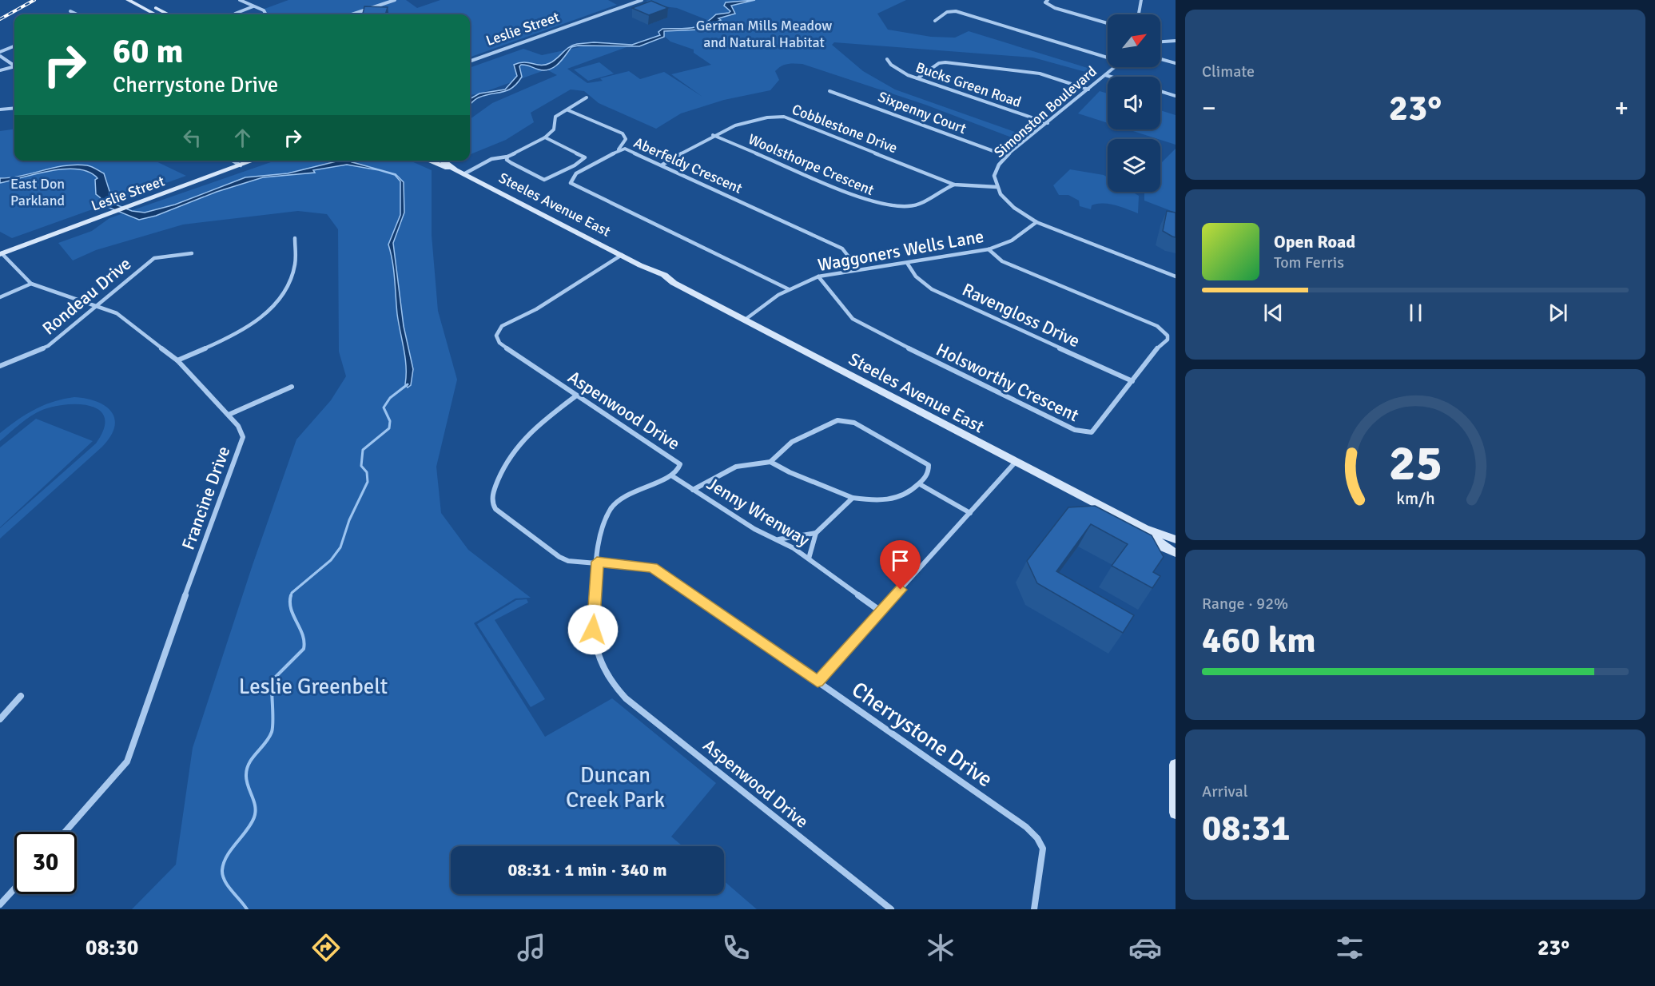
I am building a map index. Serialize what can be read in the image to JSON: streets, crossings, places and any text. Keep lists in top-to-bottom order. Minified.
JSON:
{"streets":{"main road":["Leslie Street","Steeles Avenue East"],"street":["Bucks Green Road","Simonston Boulevard","Sixpenny Court","Cobblestone Drive","Woolsthorpe Crescent","Aberfeldy Crescent","Waggoners Wells Lane","Rondeau Drive","Ravengloss Drive","Holsworthy Crescent","Aspenwood Drive","Francine Drive","Jenny Wrenway","Cherrystone Drive"]},"crossings":[["Leslie Street","Francine Drive"],["Bucks Green Road","Simonston Boulevard"],["Simonston Boulevard","Sixpenny Court"],["Simonston Boulevard","Cobblestone Drive"],["Simonston Boulevard","Waggoners Wells Lane"],["Cobblestone Drive","Woolsthorpe Crescent"],["Cobblestone Drive","Aberfeldy Crescent"],["Aberfeldy Crescent","Waggoners Wells Lane"],["Steeles Avenue East","Waggoners Wells Lane"],["Steeles Avenue East","Aspenwood Drive"],["Waggoners Wells Lane","Ravengloss Drive"],["Waggoners Wells Lane","Holsworthy Crescent"],["Rondeau Drive","Francine Drive"],["Ravengloss Drive","Holsworthy Crescent"],["Aspenwood Drive","Jenny Wrenway"],["Aspenwood Drive","Cherrystone Drive"]],"parks":["German Mills Meadow and Natural Habitat","East Don Parkland","Leslie Greenbelt","Duncan Creek Park"],"north":"top right","page":{"tile":["Climate",["Range · 92%","460 km"],["Arrival","08:31"]],"turn":["60 m","Cherrystone Drive"],"heat":["−","23°","+"],"song":["Open Road","Tom Ferris"],"limit":"30","trip":"08:31 · 1 min · 340 m","tabs":["08:30","23°"],"gauge":["25","km/h"]}}
